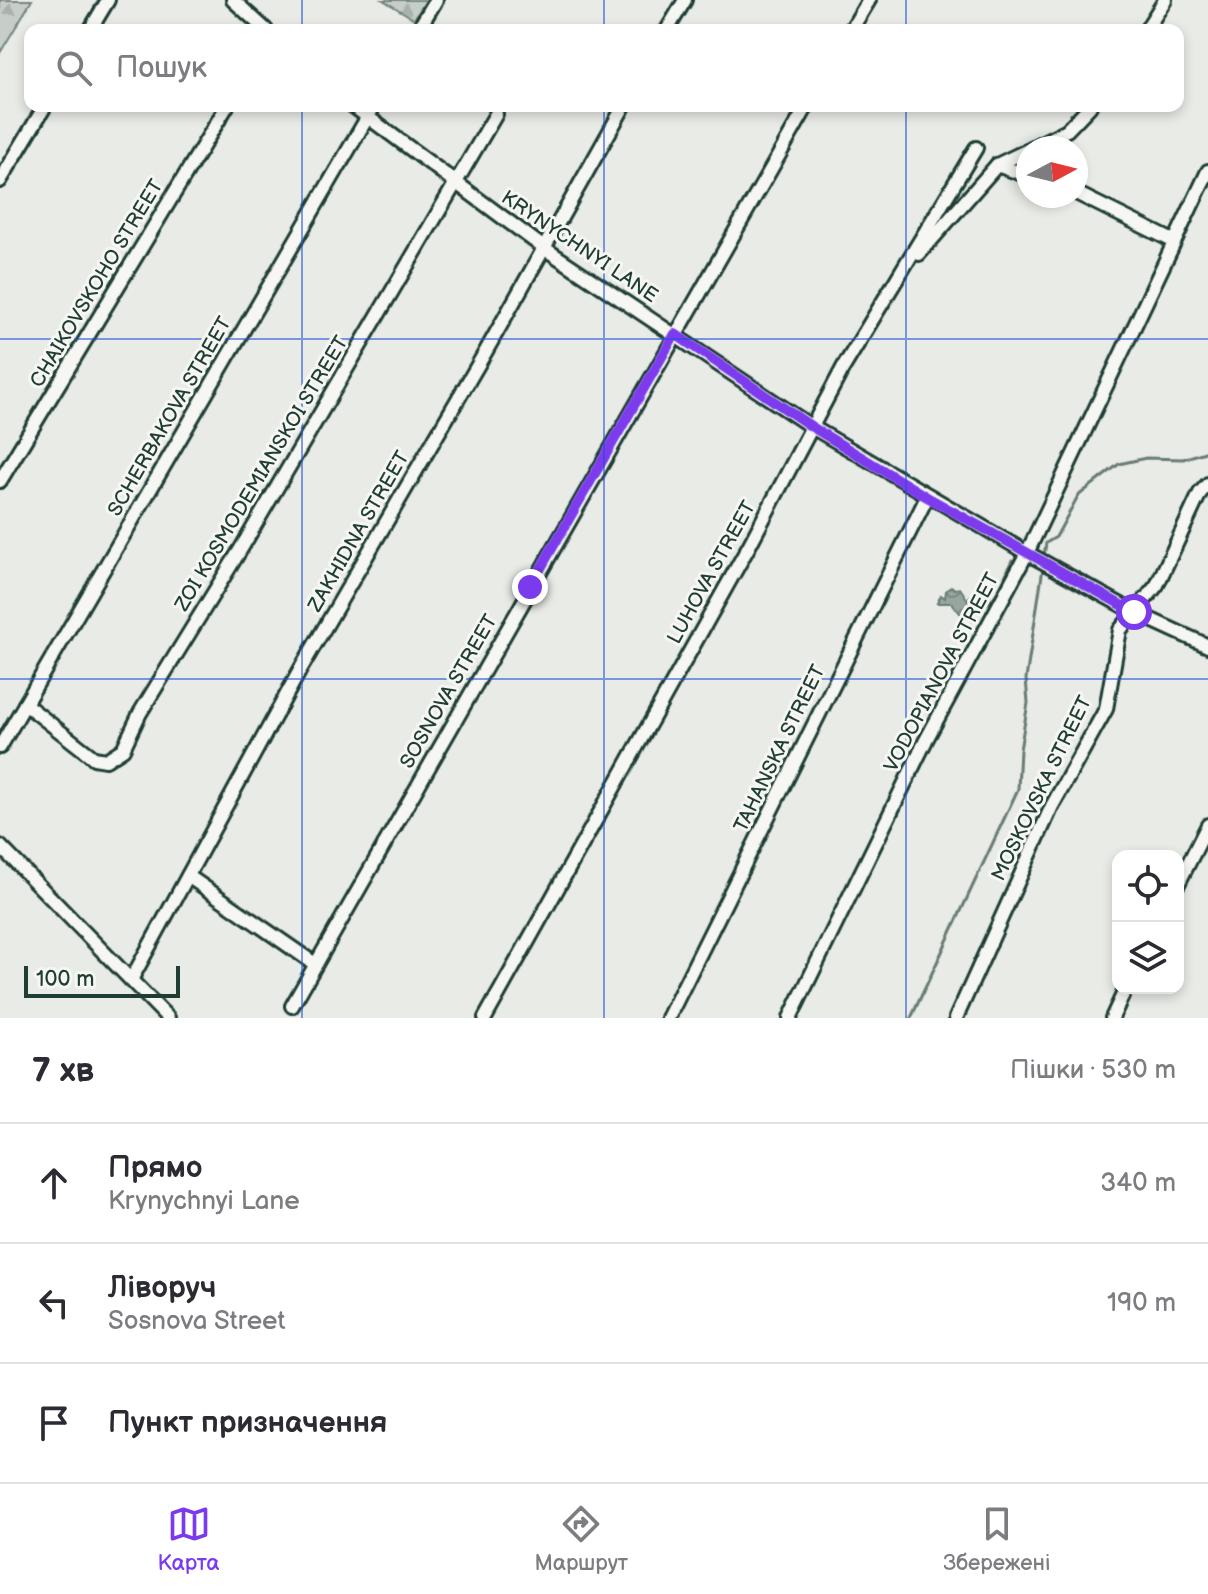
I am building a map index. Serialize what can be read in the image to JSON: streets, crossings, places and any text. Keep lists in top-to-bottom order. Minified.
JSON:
{"streets":{"street":["KRYNYCHNYI LANE","CHAIKOVSKOHO STREET","SCHERBAKOVA STREET","ZOI KOSMODEMIANSKOI STREET","ZAKHIDNA STREET","LUHOVA STREET","VODOPIANOVA STREET","SOSNOVA STREET","TAHANSKA STREET","MOSKOVSKA STREET"]},"crossings":[["KRYNYCHNYI LANE","SCHERBAKOVA STREET"],["KRYNYCHNYI LANE","ZOI KOSMODEMIANSKOI STREET"],["KRYNYCHNYI LANE","ZAKHIDNA STREET"],["KRYNYCHNYI LANE","LUHOVA STREET"],["KRYNYCHNYI LANE","VODOPIANOVA STREET"],["KRYNYCHNYI LANE","SOSNOVA STREET"],["KRYNYCHNYI LANE","TAHANSKA STREET"],["KRYNYCHNYI LANE","MOSKOVSKA STREET"],["SCHERBAKOVA STREET","ZOI KOSMODEMIANSKOI STREET"]],"scale_bar":"100 m","north":"right","page":{"search":"Пошук","scale":"100 m","heading":["7 хв","Пішки · 530 m"],"list":[["Прямо","Krynychnyi Lane","340 m"],["Ліворуч","Sosnova Street","190 m"],"Пункт призначення"],"nav":["Карта","Маршрут","Збережені"]}}
